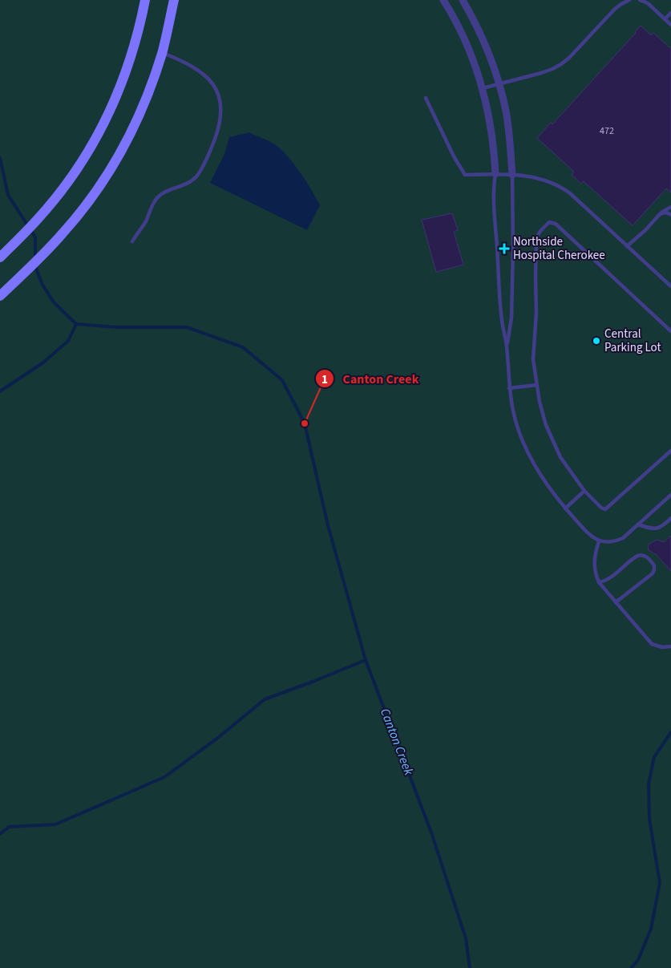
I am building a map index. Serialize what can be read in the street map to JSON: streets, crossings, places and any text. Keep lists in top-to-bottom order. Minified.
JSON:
{"water":["Canton Creek"],"places":{"health":["Northside Hospital Cherokee"],"other":["Central Parking Lot","Canton Creek"]},"house_numbers":["472"]}
